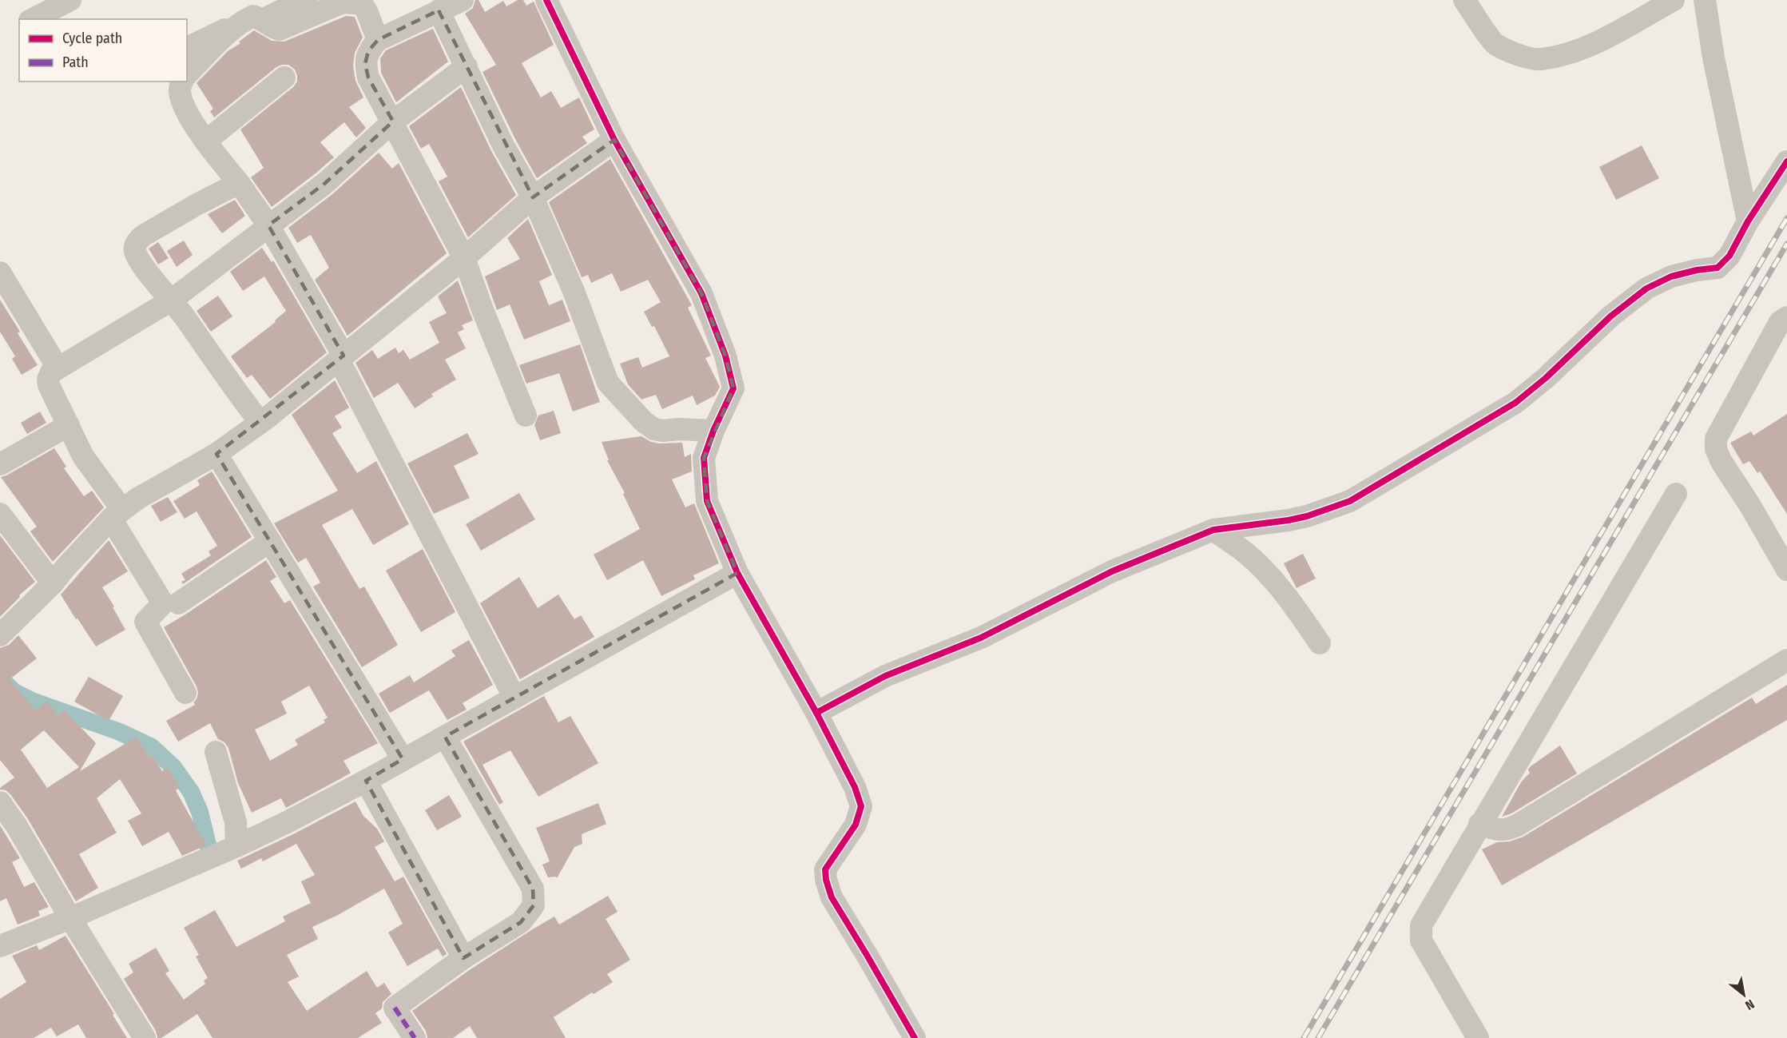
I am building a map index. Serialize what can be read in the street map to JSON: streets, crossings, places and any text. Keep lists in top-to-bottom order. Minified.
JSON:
{"legend":["Cycle path","Path"],"north":"bottom right"}
